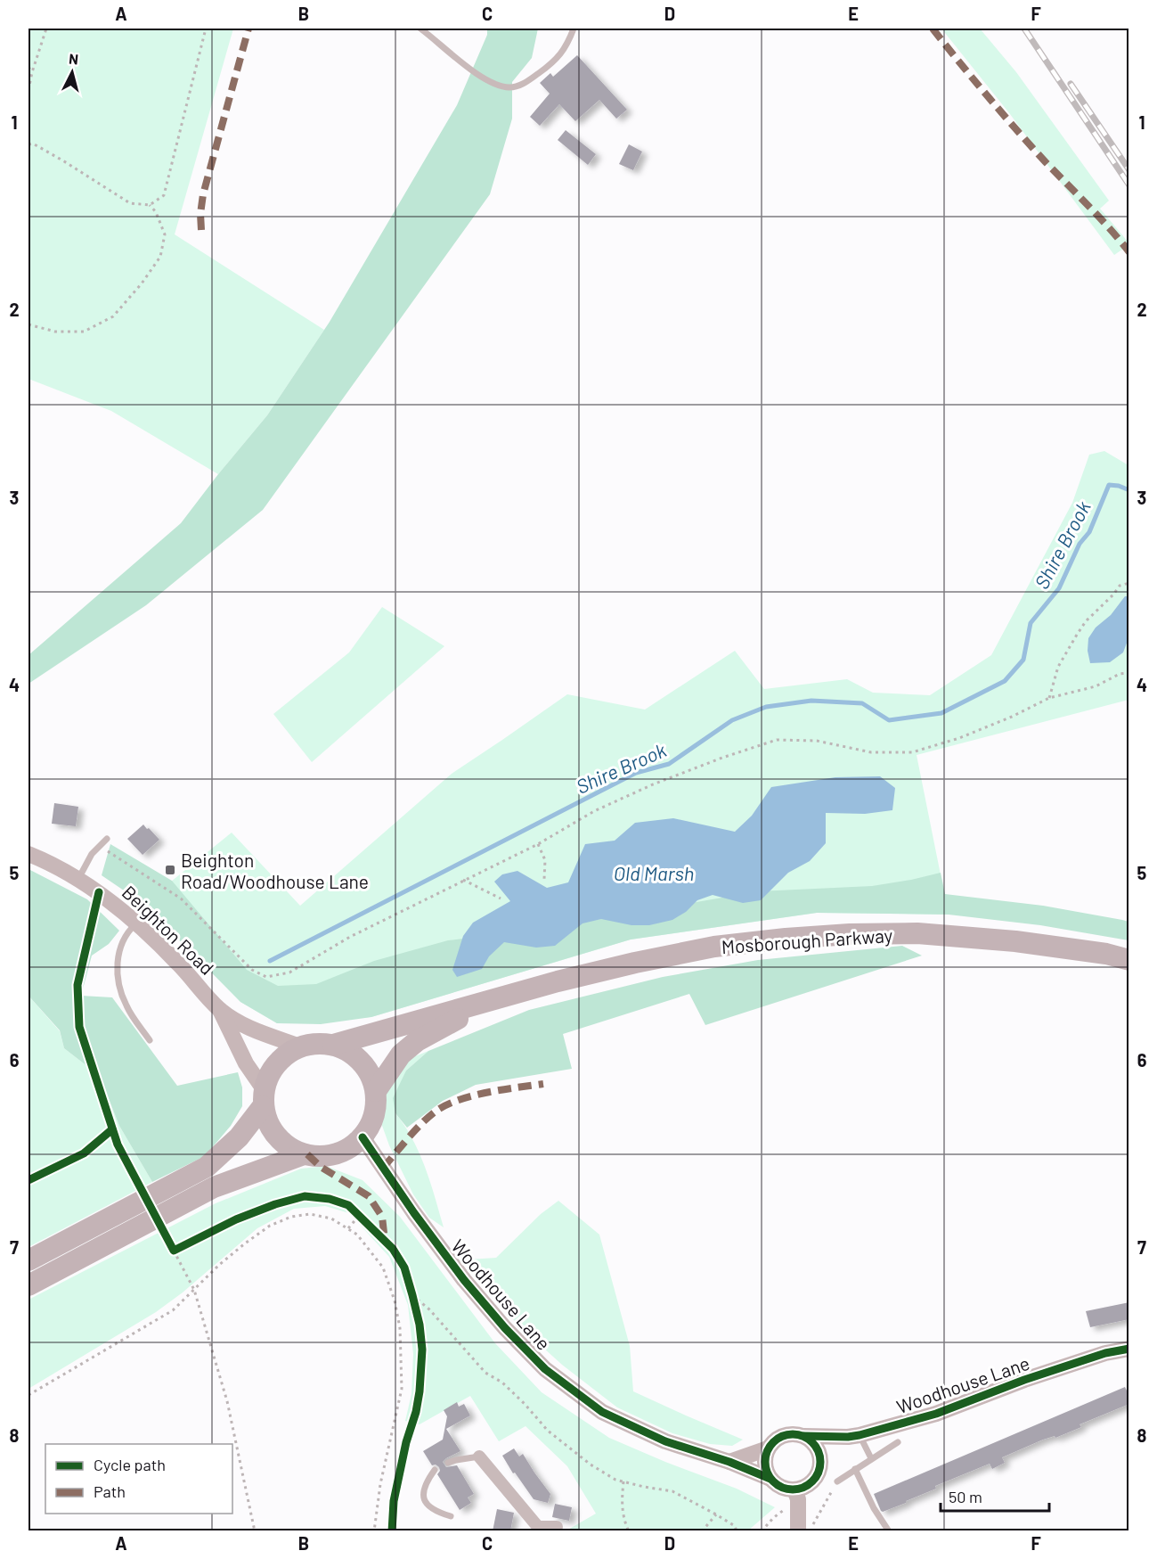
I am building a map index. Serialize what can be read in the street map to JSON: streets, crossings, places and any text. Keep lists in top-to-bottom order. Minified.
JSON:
{"streets":{"highway":["Mosborough Parkway"],"street":["Beighton Road","Woodhouse Lane"]},"crossings":[["Beighton Road","Mosborough Parkway"],["Beighton Road","Woodhouse Lane"],["Mosborough Parkway","Woodhouse Lane"]],"water":["Shire Brook","Old Marsh"],"places":{"transit":["Beighton Road/Woodhouse Lane"]},"legend":["Cycle path","Path"],"scale_bar":"50 m","north":"top","grid":{"columns":["A","B","C","D","E","F"],"rows":["1","2","3","4","5","6","7","8"]}}
